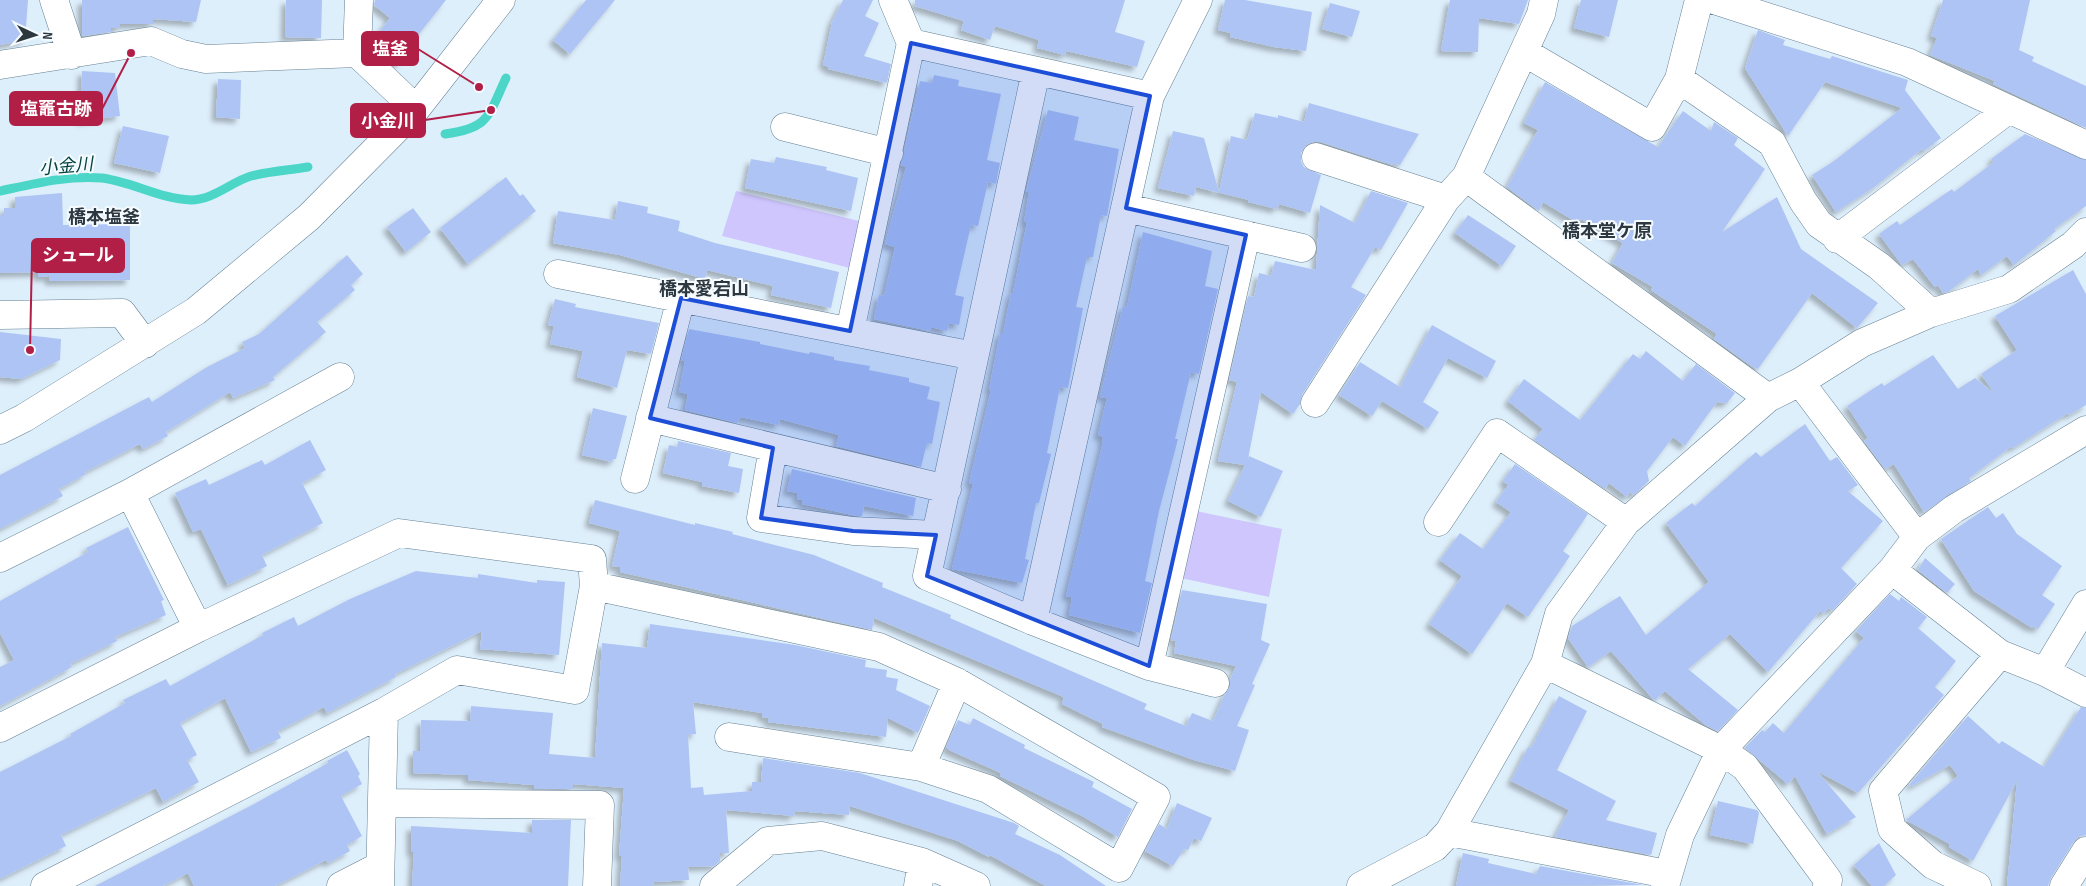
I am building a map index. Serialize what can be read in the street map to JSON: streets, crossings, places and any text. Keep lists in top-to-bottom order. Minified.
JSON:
{"districts":["橋本塩釜","橋本堂ケ原","橋本愛宕山"],"water":["小金川"],"places":["塩竈古跡","塩釜","小金川","シュール"],"north":"right"}
